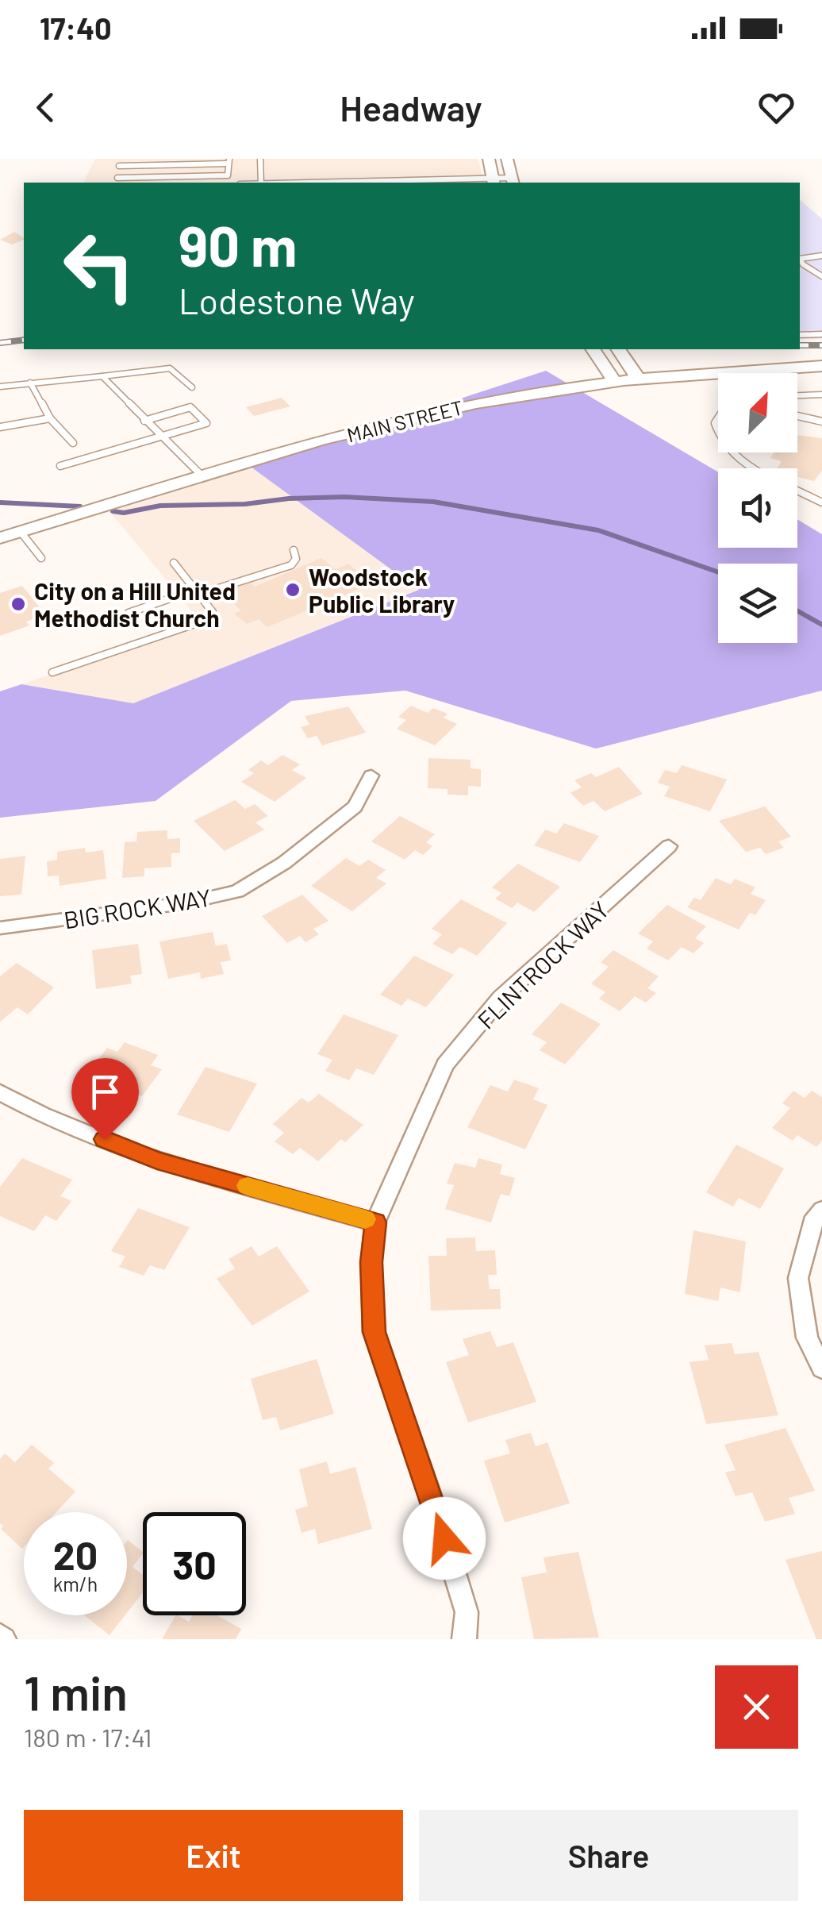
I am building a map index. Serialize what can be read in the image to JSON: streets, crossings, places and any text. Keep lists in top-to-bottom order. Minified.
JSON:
{"streets":{"main road":["MAIN STREET"],"street":["BIG ROCK WAY","FLINTROCK WAY"]},"places":["Woodstock Public Library","City on a Hill United Methodist Church"],"north":"top right","page":{"status":"17:40","header":"Headway","turn":["90 m","Lodestone Way"],"speed":"20 km/h","limit":"30","heading":["1 min","180 m · 17:41"],"buttons":["Exit","Share"]}}
